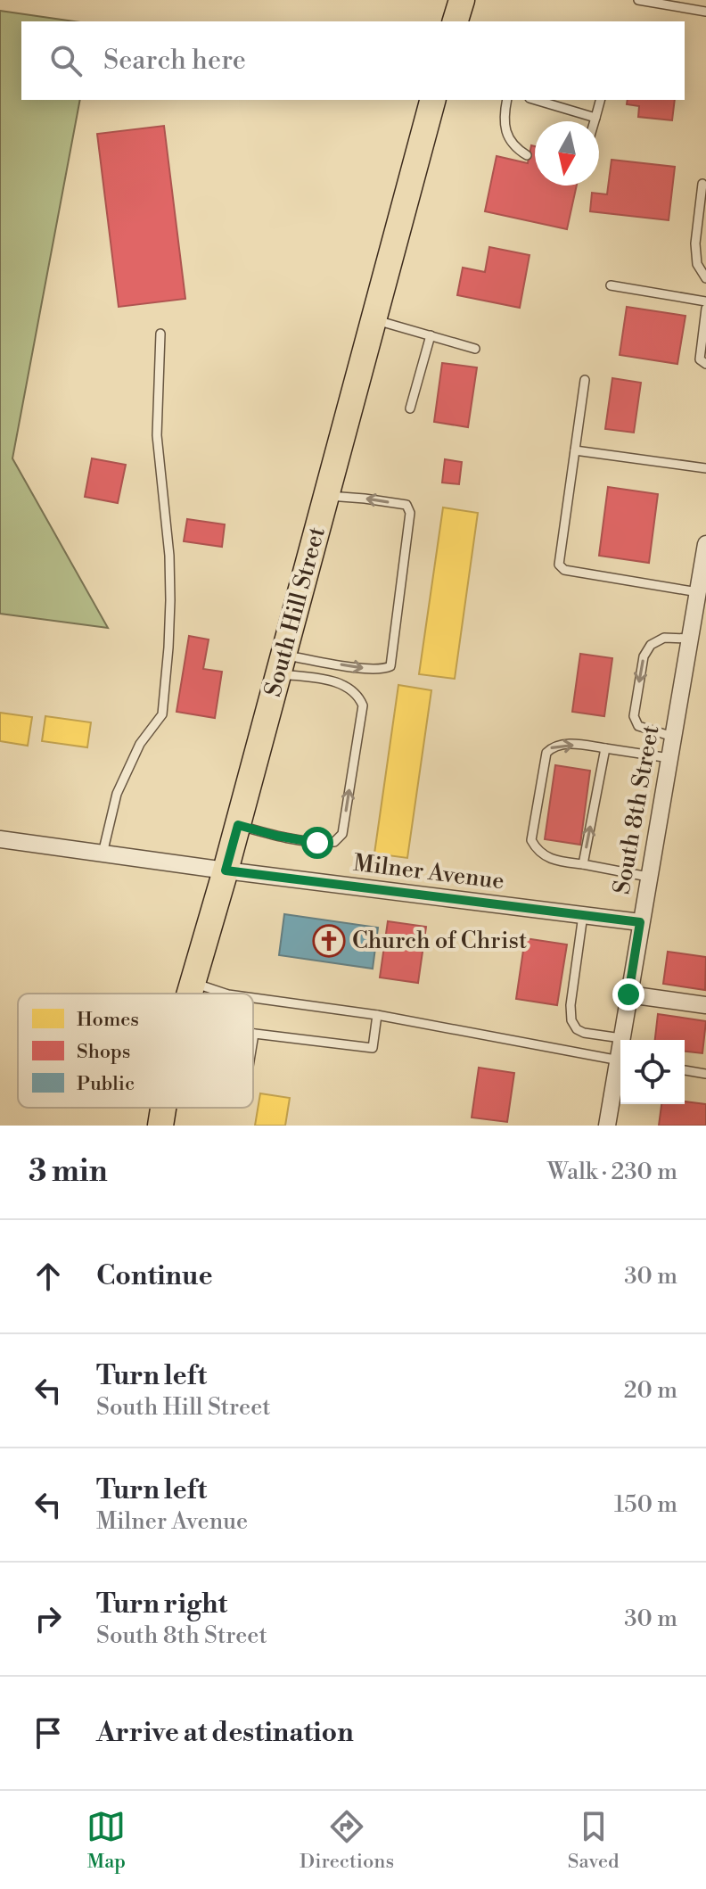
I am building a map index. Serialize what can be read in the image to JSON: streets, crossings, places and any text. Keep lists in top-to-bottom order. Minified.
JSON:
{"streets":{"main road":["South Hill Street"],"street":["South 8th Street","Milner Avenue"]},"crossings":[["South Hill Street","Milner Avenue"],["South 8th Street","Milner Avenue"]],"places":{"church":["Church of Christ"]},"legend":["Homes","Shops","Public"],"north":"bottom","page":{"search":"Search here","heading":["3 min","Walk · 230 m"],"list":[["Continue","30 m"],["Turn left","South Hill Street","20 m"],["Turn left","Milner Avenue","150 m"],["Turn right","South 8th Street","30 m"],"Arrive at destination"],"nav":["Map","Directions","Saved"]}}
